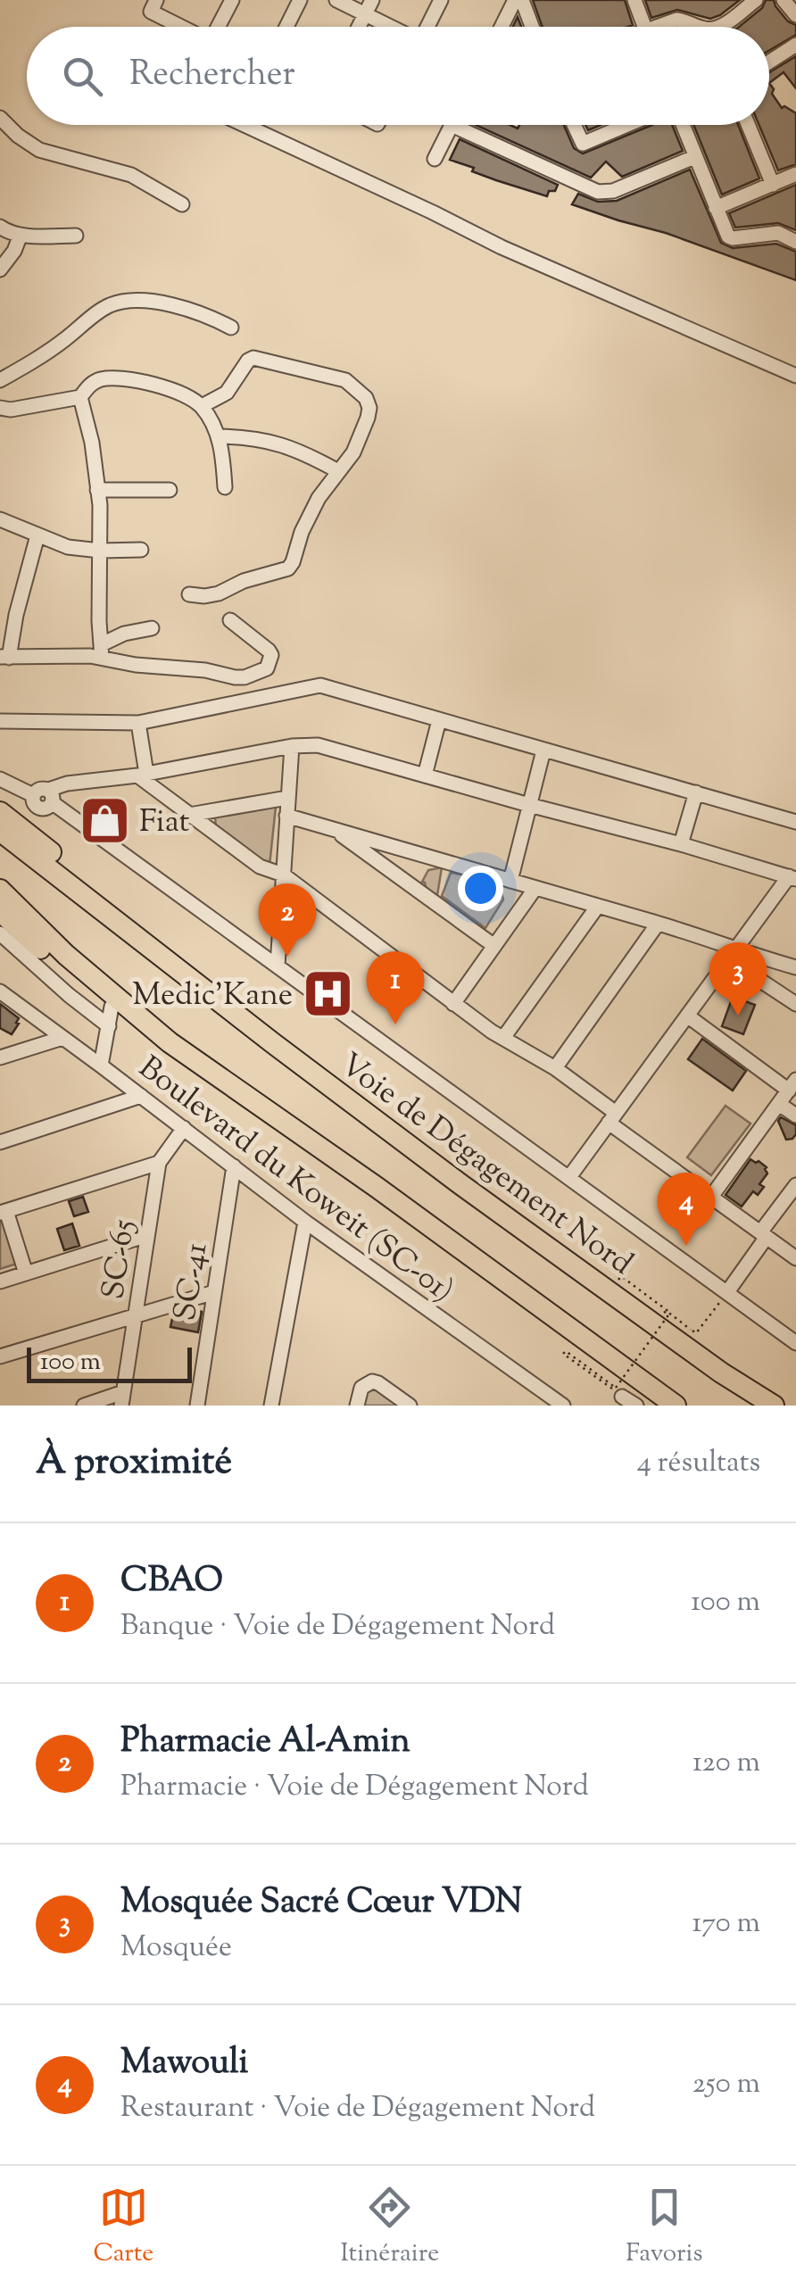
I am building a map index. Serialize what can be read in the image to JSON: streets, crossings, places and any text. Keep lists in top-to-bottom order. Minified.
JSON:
{"streets":{"highway":["Voie de Dégagement Nord"],"street":["Boulevard du Koweit (SC-01)","SC-65","SC-41"]},"crossings":[["Boulevard du Koweit (SC-01)","SC-65"],["Boulevard du Koweit (SC-01)","SC-41"]],"places":{"shop":["Fiat"],"hospital":["Medic'Kane"]},"scale_bar":"100 m","page":{"search":"Rechercher","pins":["2","3","1","4"],"scale":"100 m","heading":["À proximité","4 résultats"],"list":[{"mark":"1","name":"CBAO","note":"Banque · Voie de Dégagement Nord","value":"100 m"},{"mark":"2","name":"Pharmacie Al-Amin","note":"Pharmacie · Voie de Dégagement Nord","value":"120 m"},{"mark":"3","name":"Mosquée Sacré Cœur VDN","note":"Mosquée","value":"170 m"},{"mark":"4","name":"Mawouli","note":"Restaurant · Voie de Dégagement Nord","value":"250 m"}],"nav":["Carte","Itinéraire","Favoris"]}}
